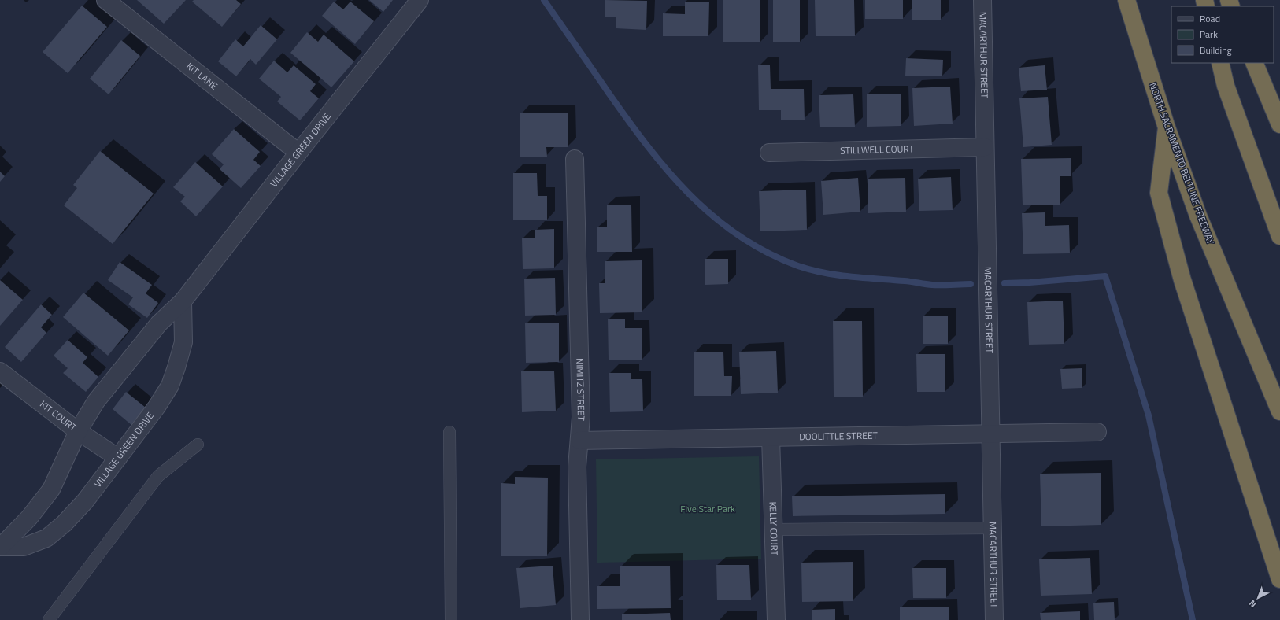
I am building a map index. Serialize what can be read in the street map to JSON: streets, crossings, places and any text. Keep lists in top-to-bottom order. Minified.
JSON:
{"streets":{"highway":["NORTH SACRAMENTO BELTLINE FREEWAY"],"street":["MACARTHUR STREET","KIT LANE","STILLWELL COURT","VILLAGE GREEN DRIVE","NIMITZ STREET","KIT COURT","DOOLITTLE STREET","KELLY COURT"]},"crossings":[["MACARTHUR STREET","STILLWELL COURT"],["MACARTHUR STREET","DOOLITTLE STREET"],["KIT LANE","VILLAGE GREEN DRIVE"],["VILLAGE GREEN DRIVE","KIT COURT"],["NIMITZ STREET","DOOLITTLE STREET"],["DOOLITTLE STREET","KELLY COURT"]],"parks":["Five Star Park"],"legend":["Road","Park","Building"],"north":"bottom left"}
